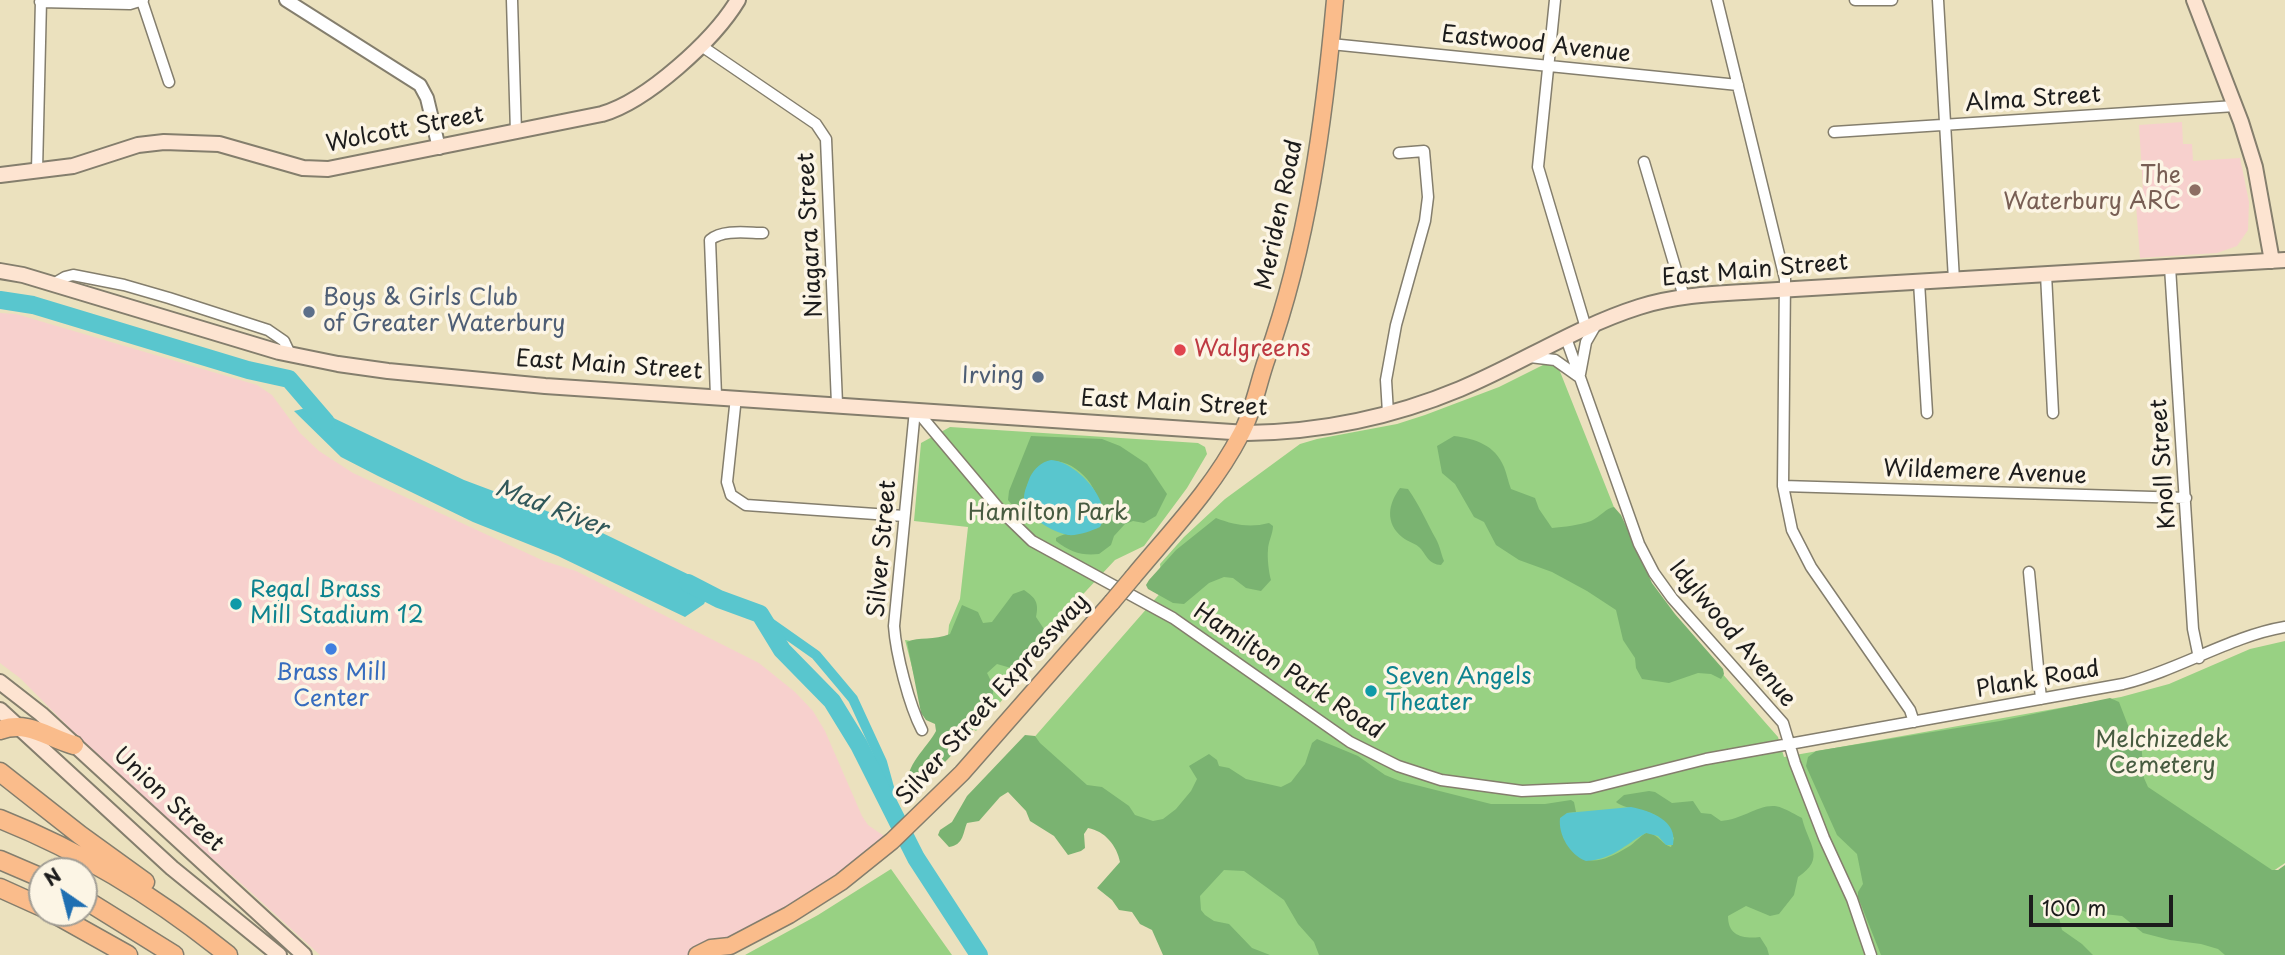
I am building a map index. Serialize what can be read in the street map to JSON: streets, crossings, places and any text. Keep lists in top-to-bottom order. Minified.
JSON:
{"streets":{"main road":["Wolcott Street","Meriden Road","East Main Street","Silver Street Expressway","Union Street"],"street":["Eastwood Avenue","Alma Street","Niagara Street","Knoll Street","Wildemere Avenue","Silver Street","Idylwood Avenue","Hamilton Park Road","Plank Road"]},"crossings":[["Eastwood Avenue","Meriden Road"],["Wolcott Street","Niagara Street"],["Meriden Road","East Main Street"],["Meriden Road","Silver Street Expressway"],["Niagara Street","East Main Street"],["East Main Street","Knoll Street"],["East Main Street","Silver Street"],["East Main Street","Idylwood Avenue"],["East Main Street","Hamilton Park Road"],["East Main Street","Silver Street Expressway"],["Knoll Street","Wildemere Avenue"],["Knoll Street","Plank Road"],["Silver Street","Hamilton Park Road"],["Idylwood Avenue","Hamilton Park Road"],["Idylwood Avenue","Plank Road"],["Hamilton Park Road","Plank Road"]],"water":["Mad River"],"parks":["Hamilton Park","Melchizedek Cemetery"],"places":["The Waterbury ARC","Boys & Girls Club of Greater Waterbury","Walgreens","Irving","Regal Brass Mill Stadium 12","Brass Mill Center","Seven Angels Theater"],"scale_bar":"100 m","north":"top left"}
